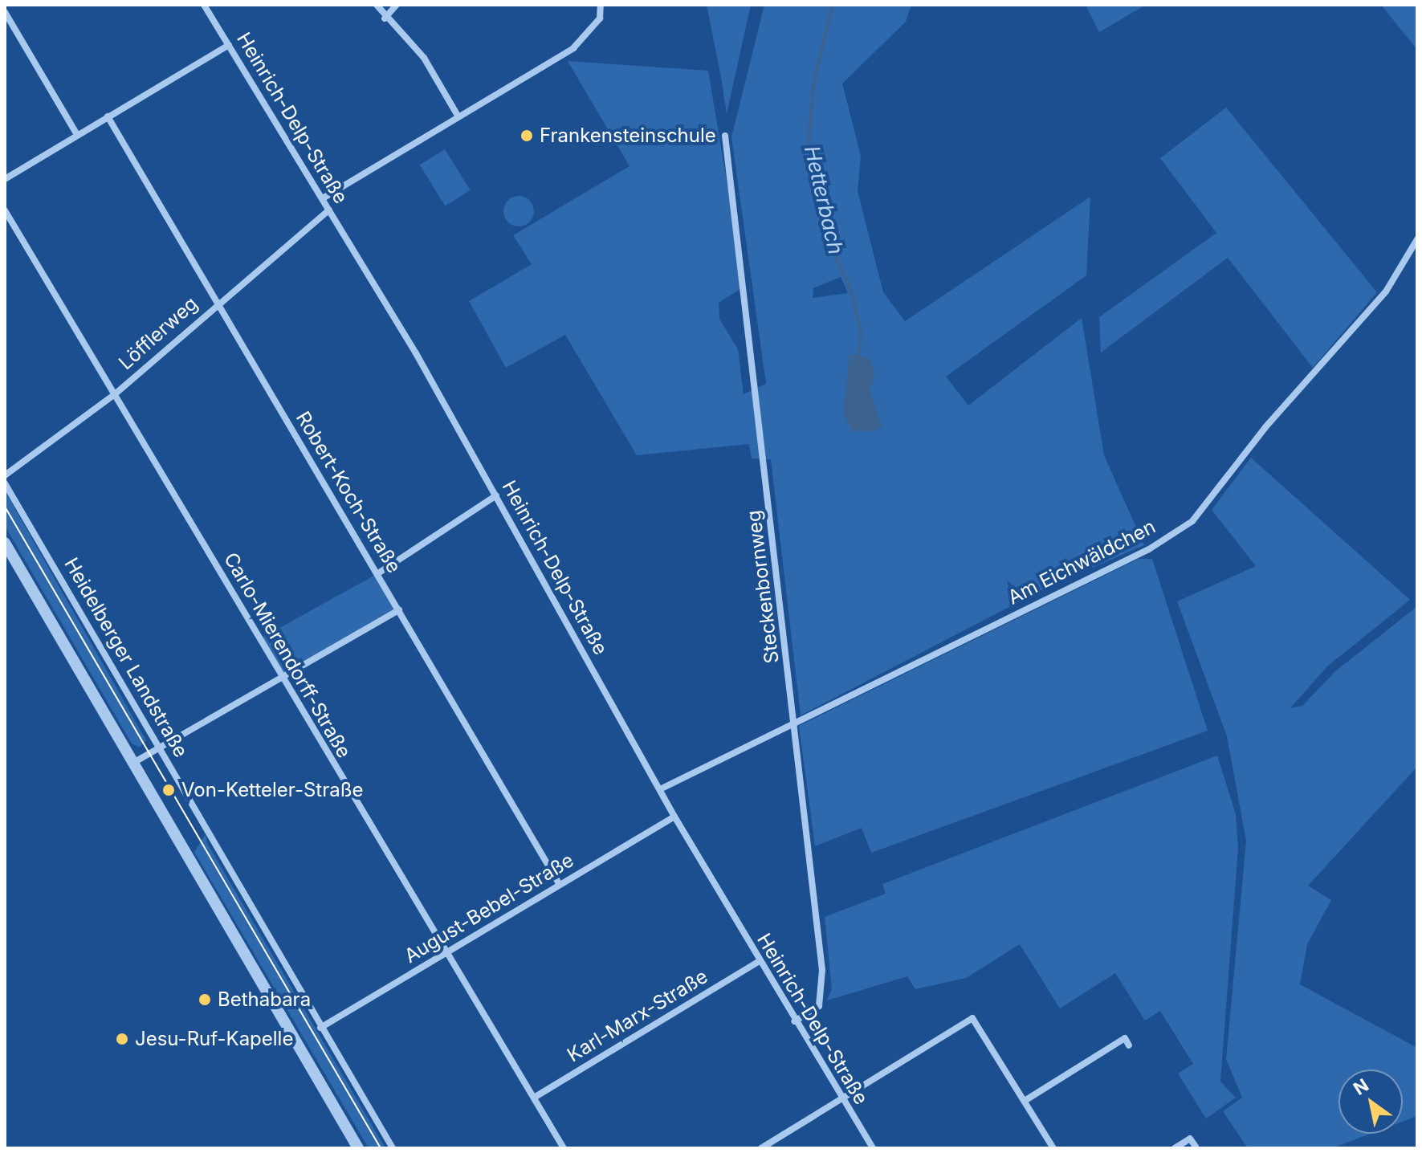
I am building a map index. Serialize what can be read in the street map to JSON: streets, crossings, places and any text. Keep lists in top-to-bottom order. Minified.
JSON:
{"streets":{"street":["Heinrich-Delp-Straße","Löfflerweg","Robert-Koch-Straße","Am Eichwäldchen","Steckenbornweg","Carlo-Mierendorff-Straße","Heidelberger Landstraße","August-Bebel-Straße","Karl-Marx-Straße"]},"crossings":[["Heinrich-Delp-Straße","Löfflerweg"],["Heinrich-Delp-Straße","Am Eichwäldchen"],["Heinrich-Delp-Straße","Steckenbornweg"],["Heinrich-Delp-Straße","August-Bebel-Straße"],["Heinrich-Delp-Straße","Karl-Marx-Straße"],["Löfflerweg","Robert-Koch-Straße"],["Löfflerweg","Carlo-Mierendorff-Straße"],["Robert-Koch-Straße","August-Bebel-Straße"],["Am Eichwäldchen","Steckenbornweg"],["Carlo-Mierendorff-Straße","August-Bebel-Straße"],["Carlo-Mierendorff-Straße","Karl-Marx-Straße"],["Heidelberger Landstraße","August-Bebel-Straße"]],"water":["Hetterbach"],"places":["Frankensteinschule","Von-Ketteler-Straße","Bethabara","Jesu-Ruf-Kapelle"],"north":"top left"}
